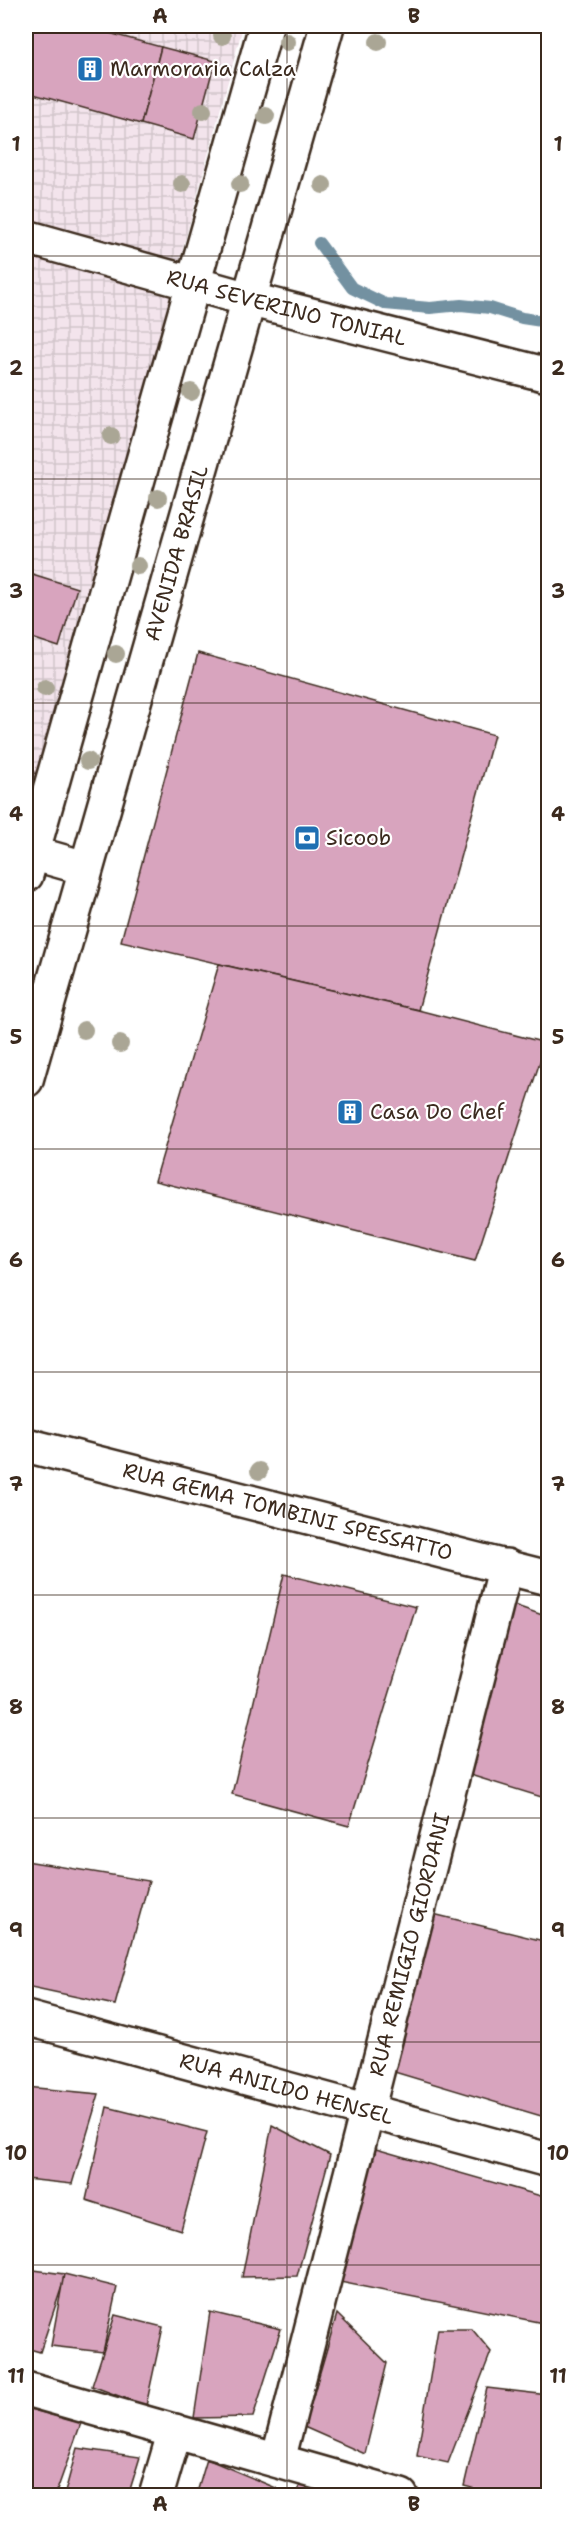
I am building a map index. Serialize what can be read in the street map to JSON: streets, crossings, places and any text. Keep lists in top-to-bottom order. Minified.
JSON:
{"streets":{"street":["RUA SEVERINO TONIAL","AVENIDA BRASIL","RUA GEMA TOMBINI SPESSATTO","RUA REMIGIO GIORDANI","RUA ANILDO HENSEL"]},"crossings":[["RUA SEVERINO TONIAL","AVENIDA BRASIL"],["RUA GEMA TOMBINI SPESSATTO","RUA REMIGIO GIORDANI"],["RUA REMIGIO GIORDANI","RUA ANILDO HENSEL"]],"places":{"building":["Marmoraria Calza","Casa Do Chef"],"bank":["Sicoob"]},"grid":{"columns":["A","B"],"rows":["1","2","3","4","5","6","7","8","9","10","11"]}}
